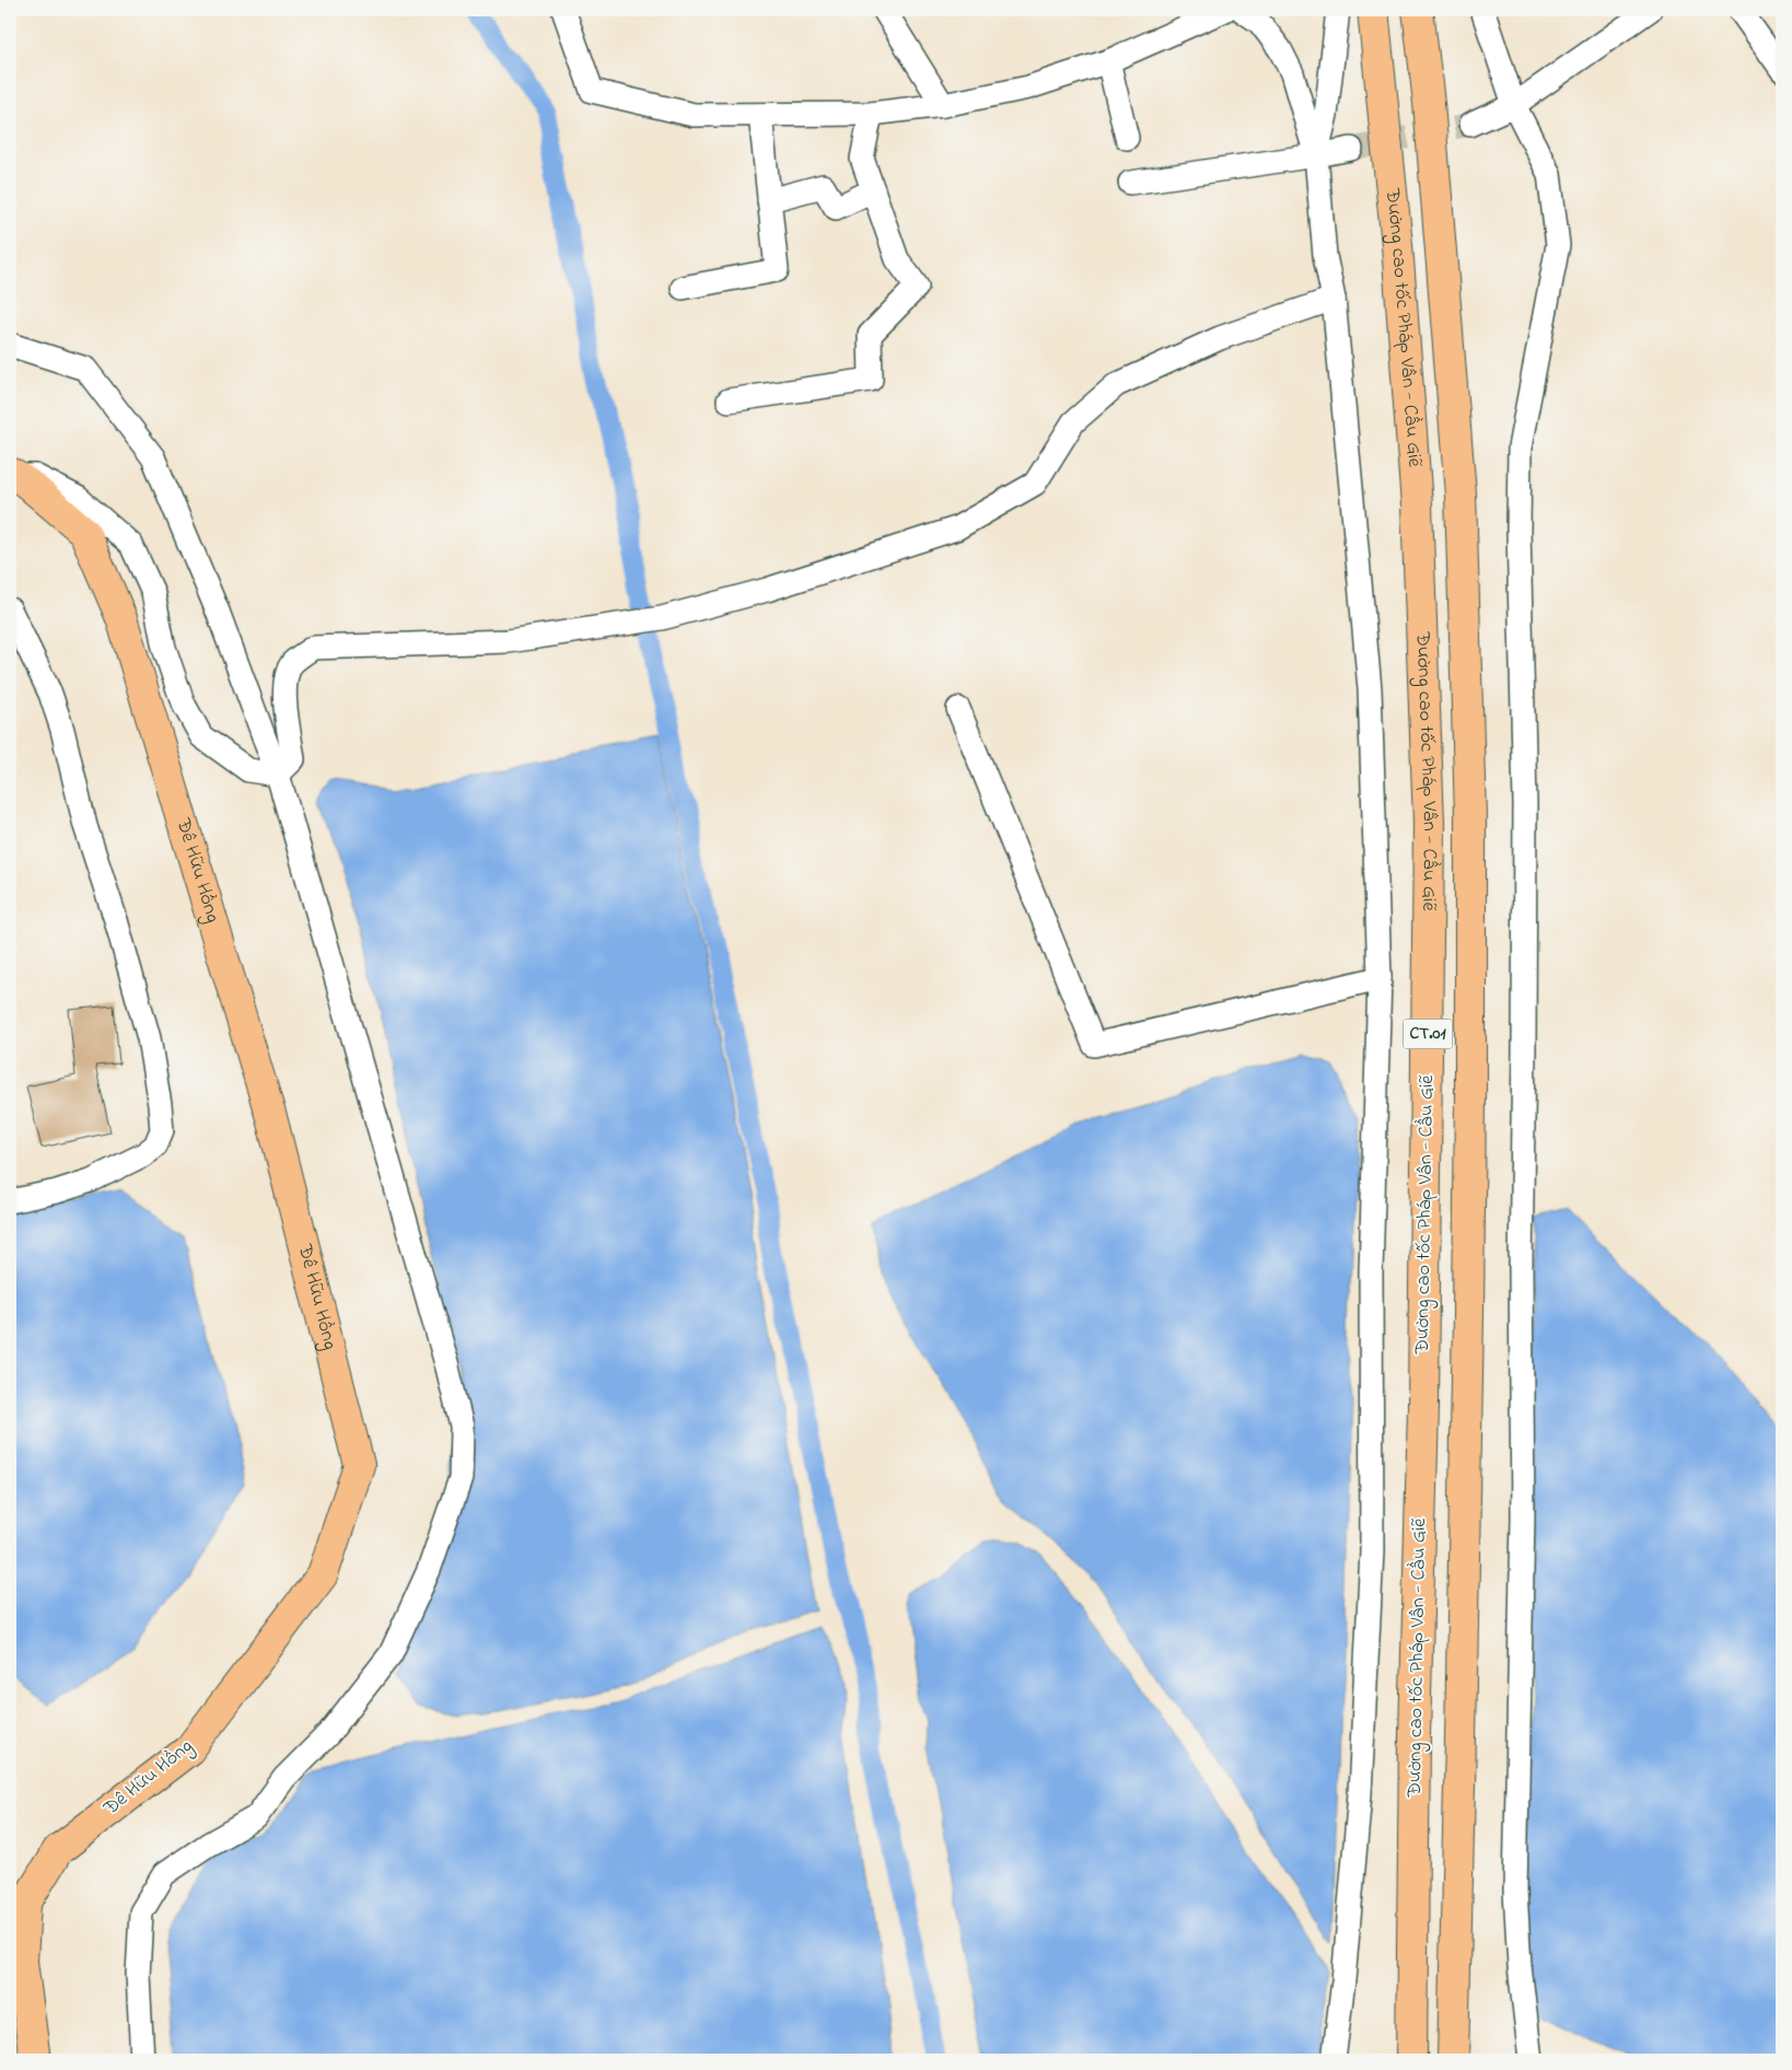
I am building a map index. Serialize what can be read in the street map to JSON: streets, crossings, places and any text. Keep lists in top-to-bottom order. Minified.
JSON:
{"streets":{"main road":["Đường cao tốc Pháp Vân - Cầu Giẽ","Đê Hữu Hồng","CT.01"]}}
